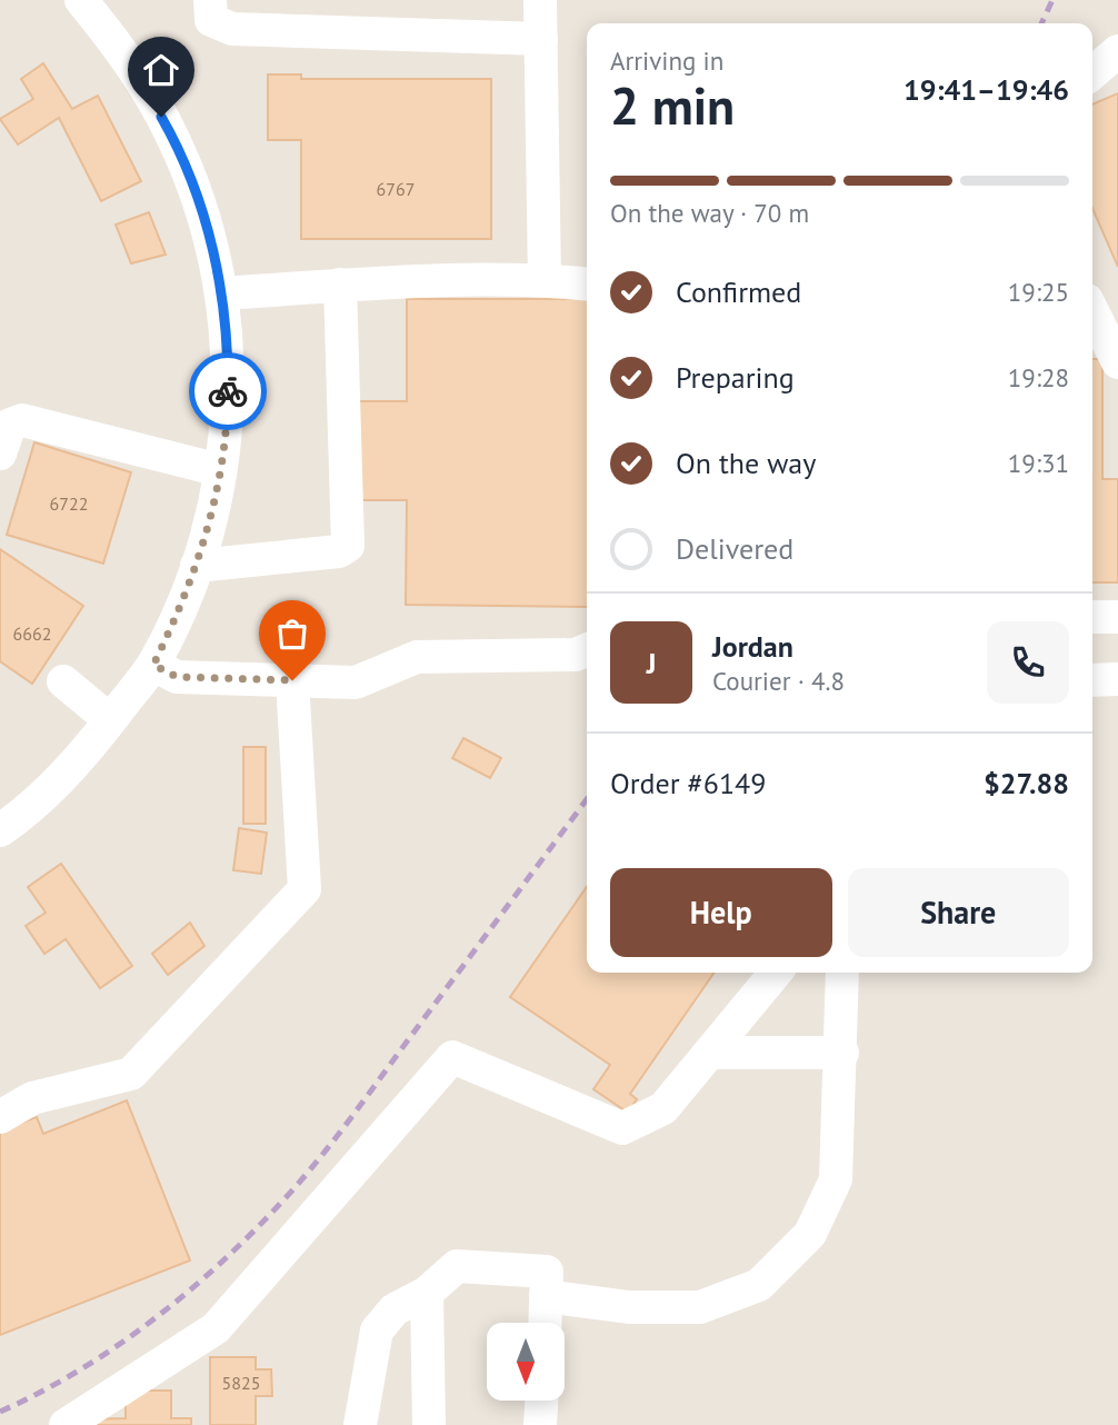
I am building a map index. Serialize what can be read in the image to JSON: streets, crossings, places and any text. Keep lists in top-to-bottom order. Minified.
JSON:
{"house_numbers":["6767","6722","6662","5825"],"north":"bottom","page":{"heading":["2 min","Arriving in","19:41–19:46"],"panel":["Jordan","Courier · 4.8","Order #6149","$27.88"],"bar":"On the way · 70 m","list":[["Confirmed","19:25"],["Preparing","19:28"],["On the way","19:31"],"Delivered"],"round":"J","buttons":["Help","Share"]}}
